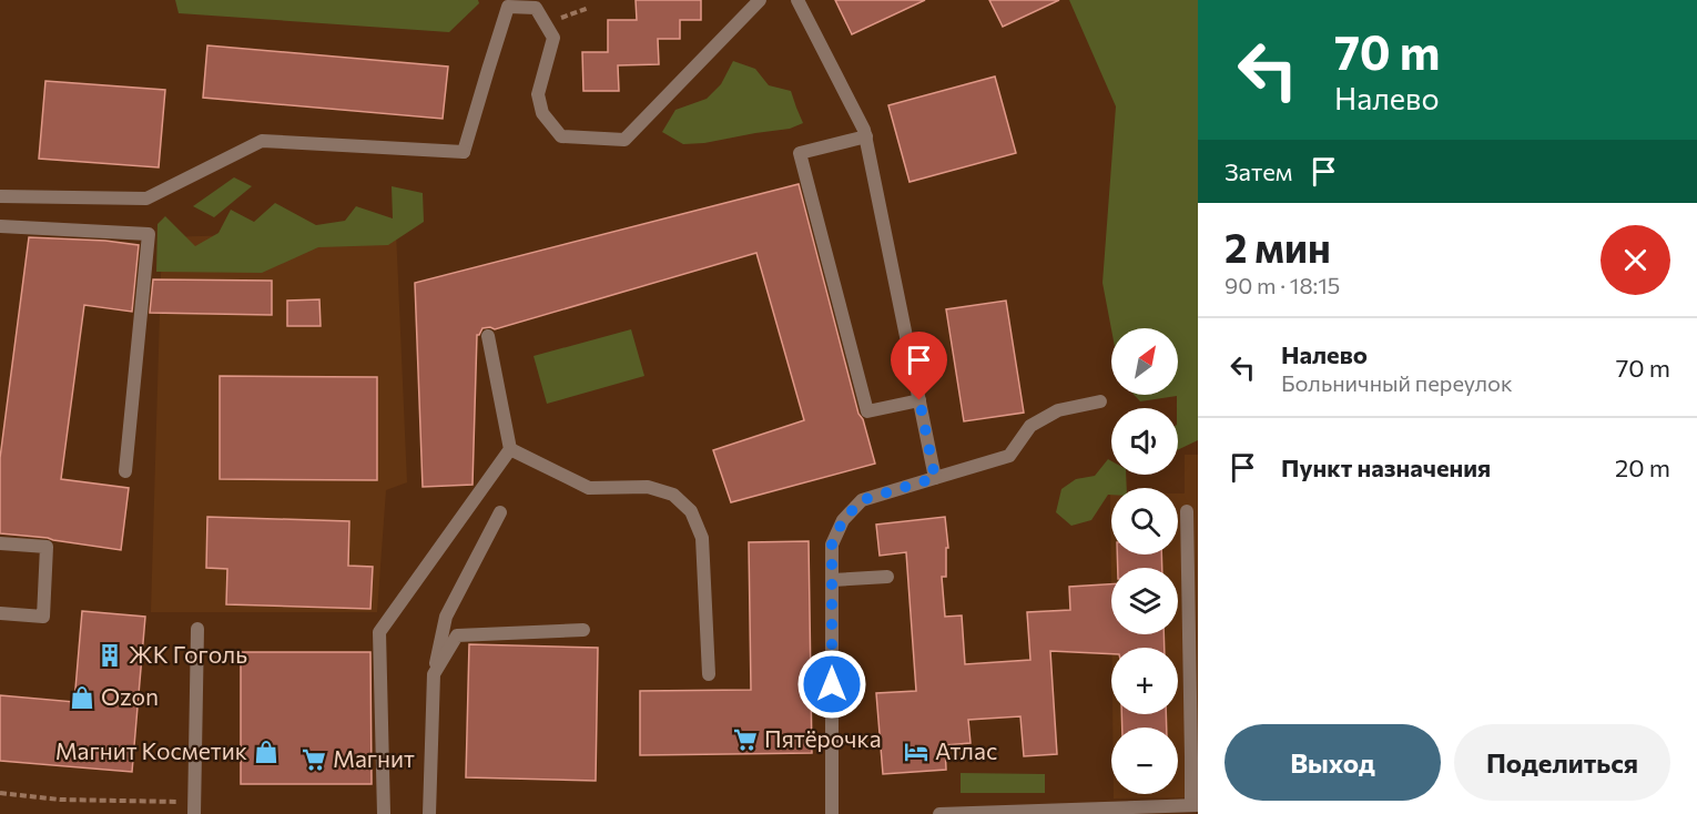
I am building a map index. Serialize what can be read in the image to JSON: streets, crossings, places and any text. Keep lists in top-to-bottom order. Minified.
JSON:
{"places":{"building":["ЖК Гоголь"],"shop":["Ozon","Магнит Косметик"],"supermarket":["Пятёрочка","Магнит"],"hotel":["Атлас"]},"north":"top right","page":{"turn":["70 m","Налево"],"then":"Затем","heading":["2 мин","90 m · 18:15"],"list":[{"name":"Налево","note":"Больничный переулок","value":"70 m"},{"name":"Пункт назначения","value":"20 m"}],"map_buttons":["+","−"],"buttons":["Выход","Поделиться"]}}
